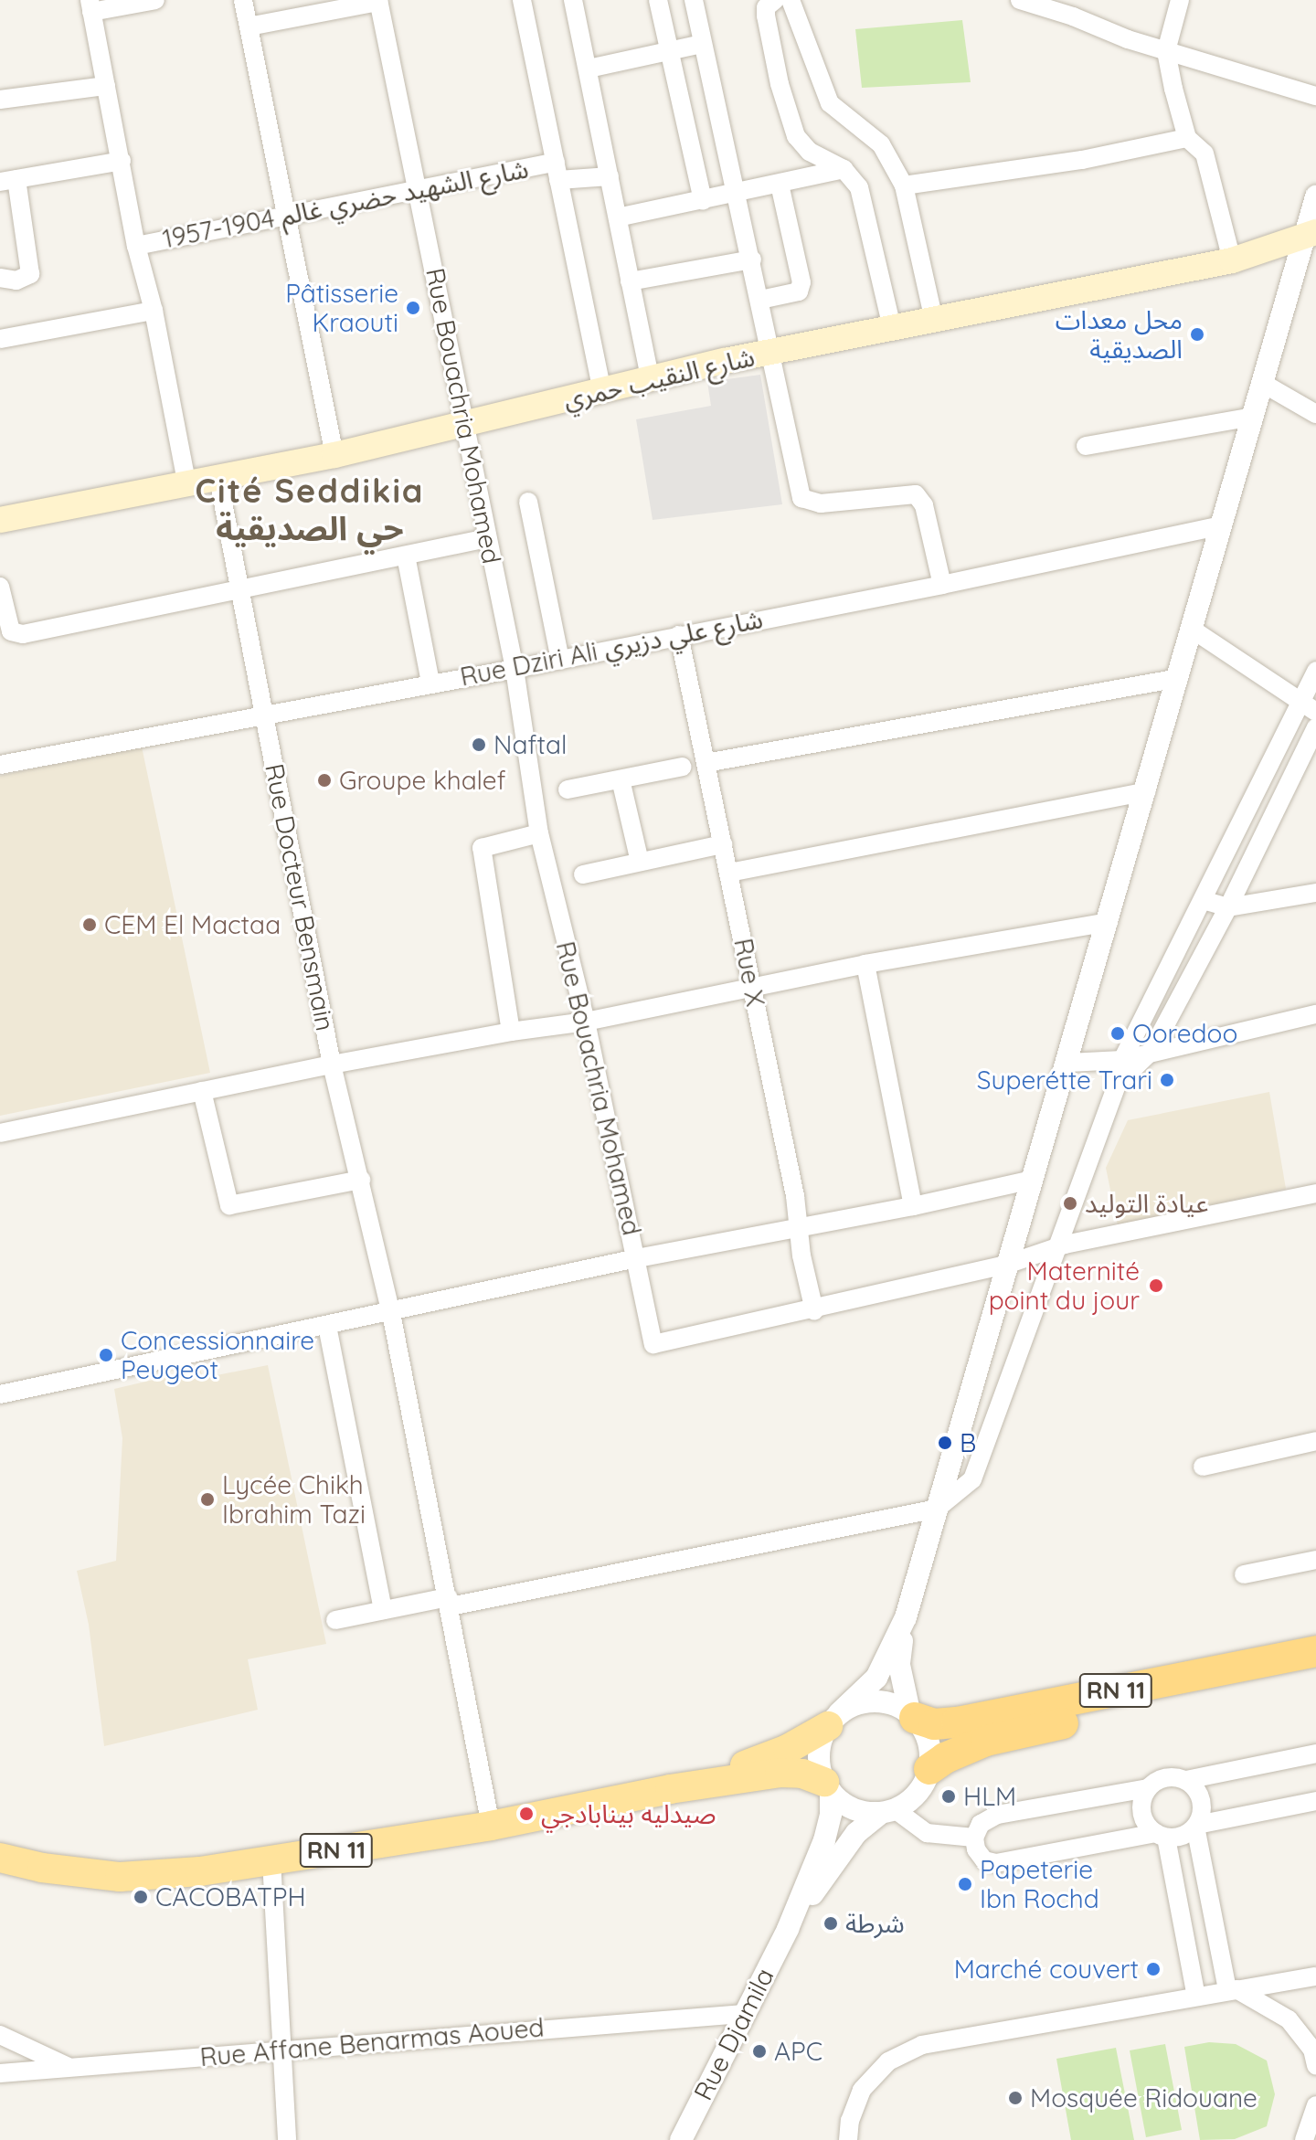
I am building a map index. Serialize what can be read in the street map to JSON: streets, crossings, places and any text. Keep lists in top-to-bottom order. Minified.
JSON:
{"streets":{"highway":["RN 11"],"main road":["شارع النقيب حمري"],"street":["شارع الشهيد حضري غالم 1904-1957","Rue Bouachria Mohamed","Rue Dziri Ali شارع علي دزيري","Rue Docteur Bensmain","Rue X","Rue Djamila","Rue Affane Benarmas Aoued"]},"crossings":[["شارع الشهيد حضري غالم 1904-1957","Rue Bouachria Mohamed"],["شارع النقيب حمري","Rue Bouachria Mohamed"],["شارع النقيب حمري","Rue Docteur Bensmain"],["Rue Bouachria Mohamed","Rue Dziri Ali شارع علي دزيري"],["Rue Bouachria Mohamed","Rue X"],["Rue Dziri Ali شارع علي دزيري","Rue Docteur Bensmain"],["Rue Dziri Ali شارع علي دزيري","Rue X"],["Rue Docteur Bensmain","RN 11"],["Rue Djamila","Rue Affane Benarmas Aoued"]],"districts":["Cité Seddikia حي الصديقية"],"places":["Pâtisserie Kraouti","محل معدات الصديقية","Naftal","Groupe khalef","CEM El Mactaa","Ooredoo","Superétte Trari","عيادة التوليد","Maternité point du jour","Concessionnaire Peugeot","B","Lycée Chikh Ibrahim Tazi","HLM","صيدليه بينابادجي","Papeterie Ibn Rochd","CACOBATPH","شرطة","Marché couvert","APC","Mosquée Ridouane"]}
